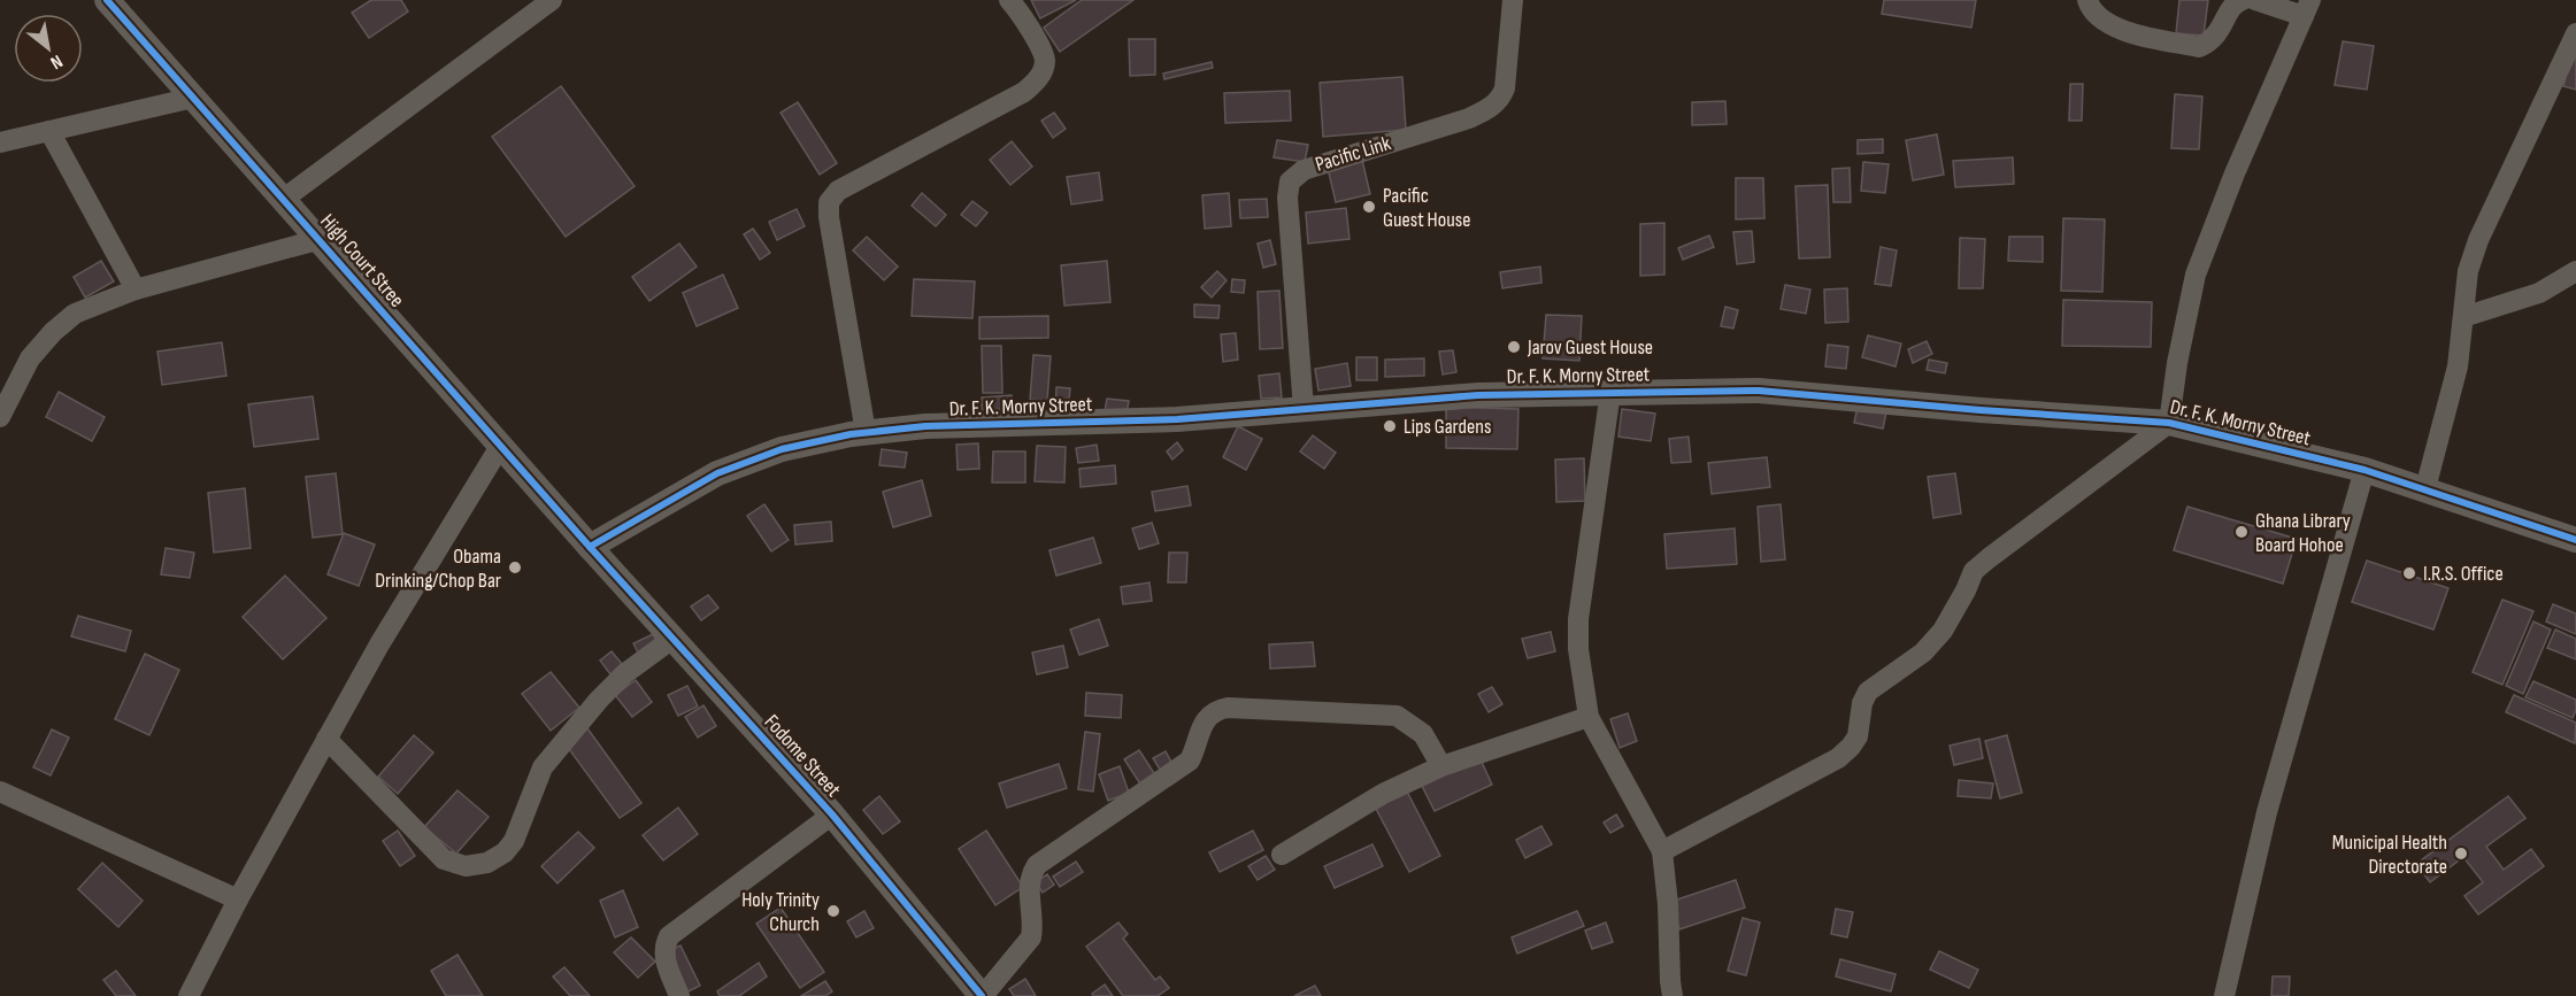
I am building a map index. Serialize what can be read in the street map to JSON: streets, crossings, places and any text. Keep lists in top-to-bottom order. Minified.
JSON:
{"streets":{"street":["Pacific Link","High Court Stree","Dr. F. K. Morny Street","Fodome Street"]},"crossings":[["Pacific Link","Dr. F. K. Morny Street"],["High Court Stree","Dr. F. K. Morny Street"],["High Court Stree","Fodome Street"],["Dr. F. K. Morny Street","Fodome Street"]],"places":["Pacific Guest House","Jarov Guest House","Lips Gardens","Ghana Library Board Hohoe","Obama Drinking/Chop Bar","I.R.S. Office","Municipal Health Directorate","Holy Trinity Church"],"north":"bottom right"}
